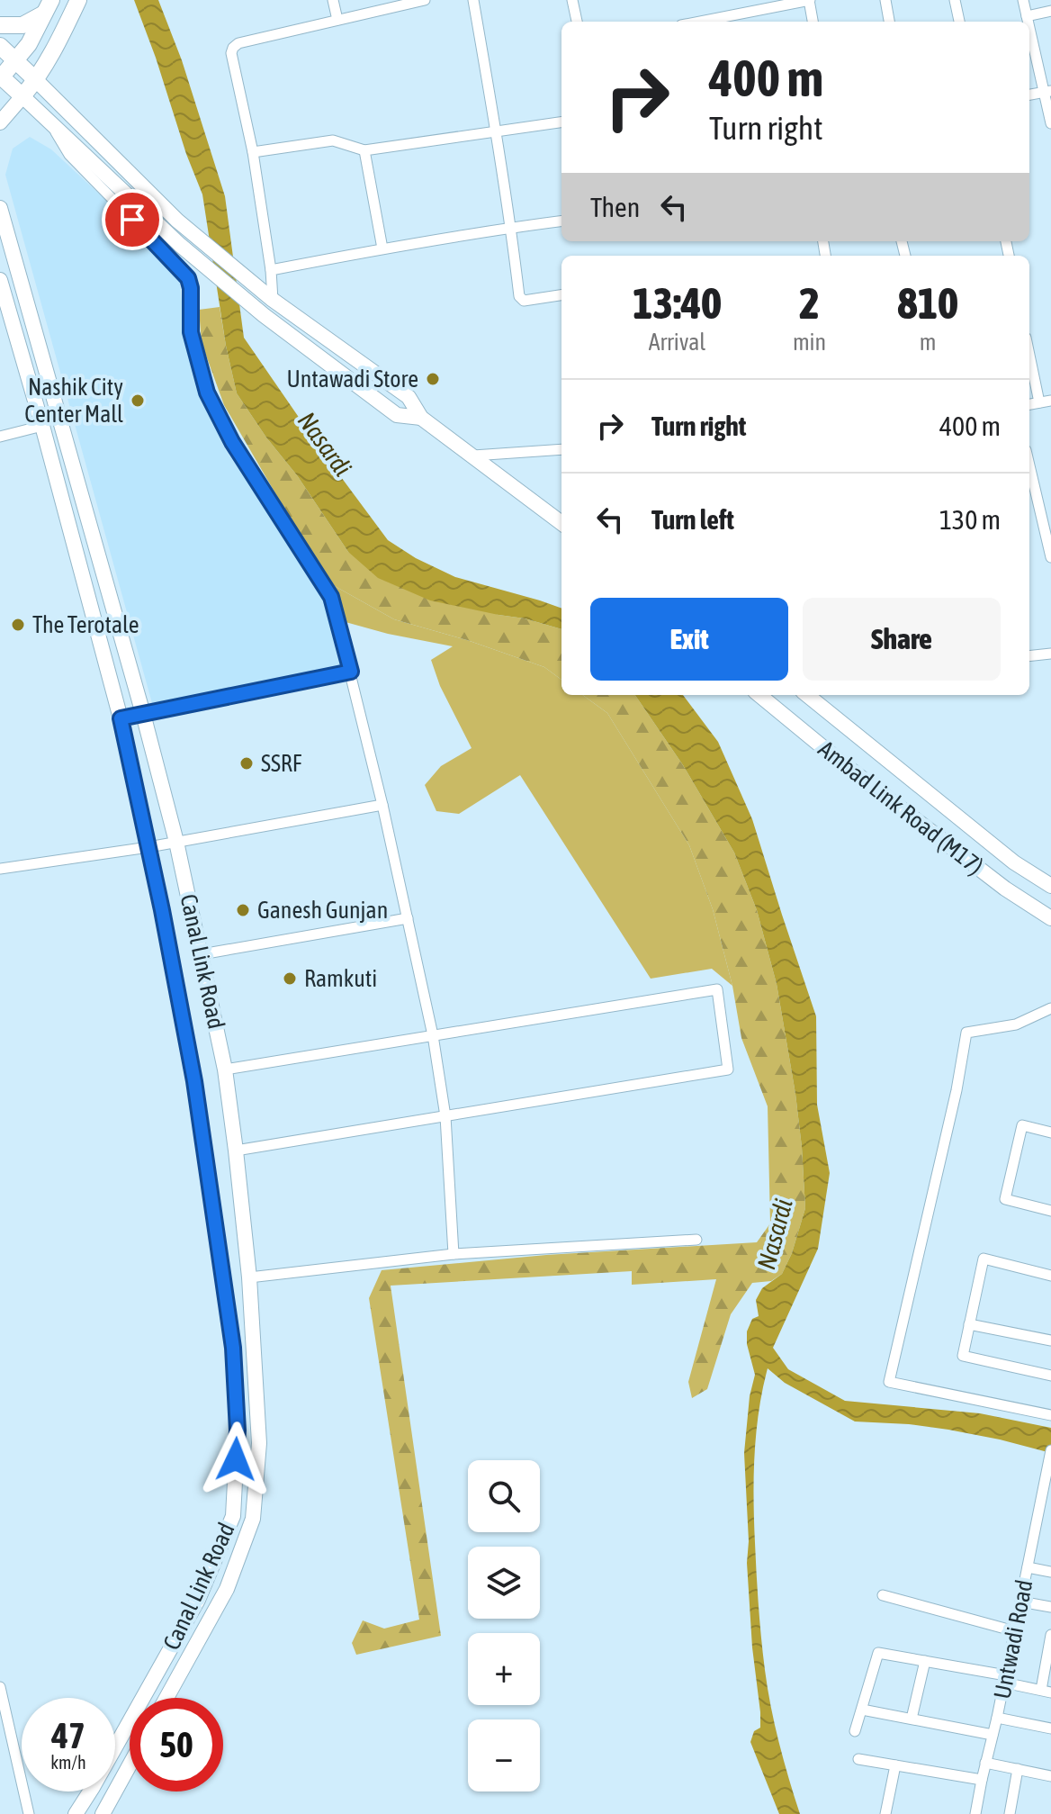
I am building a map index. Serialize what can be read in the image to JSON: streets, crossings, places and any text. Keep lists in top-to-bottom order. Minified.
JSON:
{"streets":{"main road":["Ambad Link Road (M17)","Canal Link Road"],"street":["Untwadi Road"]},"water":["Nasardi"],"places":["Untawadi Store","Nashik City Center Mall","The Terotale","SSRF","Ganesh Gunjan","Ramkuti"],"page":{"turn":["400 m","Turn right"],"then":"Then","eta":["13:40","Arrival","2","min","810","m"],"list":[{"name":"Turn right","value":"400 m"},{"name":"Turn left","value":"130 m"}],"buttons":["Exit","Share"],"map_buttons":["+","−"],"speed":"47 km/h","limit":"50"}}
